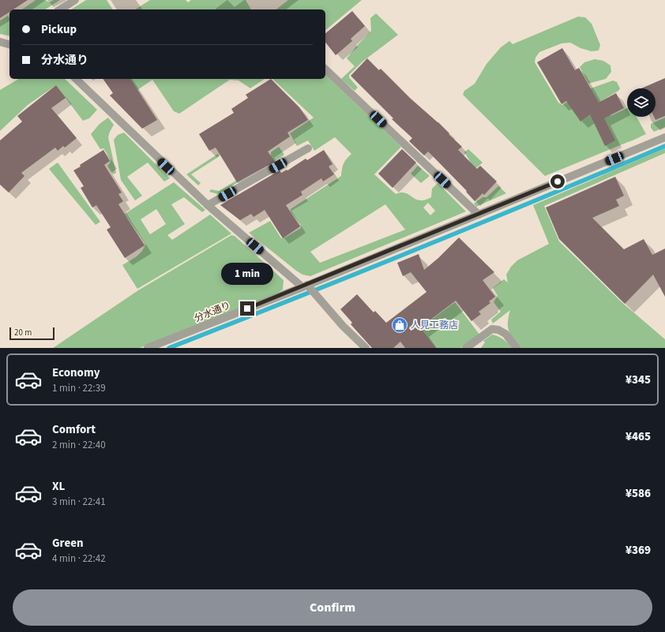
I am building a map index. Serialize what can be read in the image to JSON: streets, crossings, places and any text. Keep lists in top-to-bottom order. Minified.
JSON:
{"streets":{"street":["分水通り"]},"places":{"shop":["人見工務店"]},"scale_bar":"20 m","page":{"banner":["Pickup","分水通り"],"bubble":"1 min","scale":"20 m","list":[{"name":"Economy","note":"1 min · 22:39","value":"¥345"},{"name":"Comfort","note":"2 min · 22:40","value":"¥465"},{"name":"XL","note":"3 min · 22:41","value":"¥586"},{"name":"Green","note":"4 min · 22:42","value":"¥369"}],"buttons":"Confirm"}}
